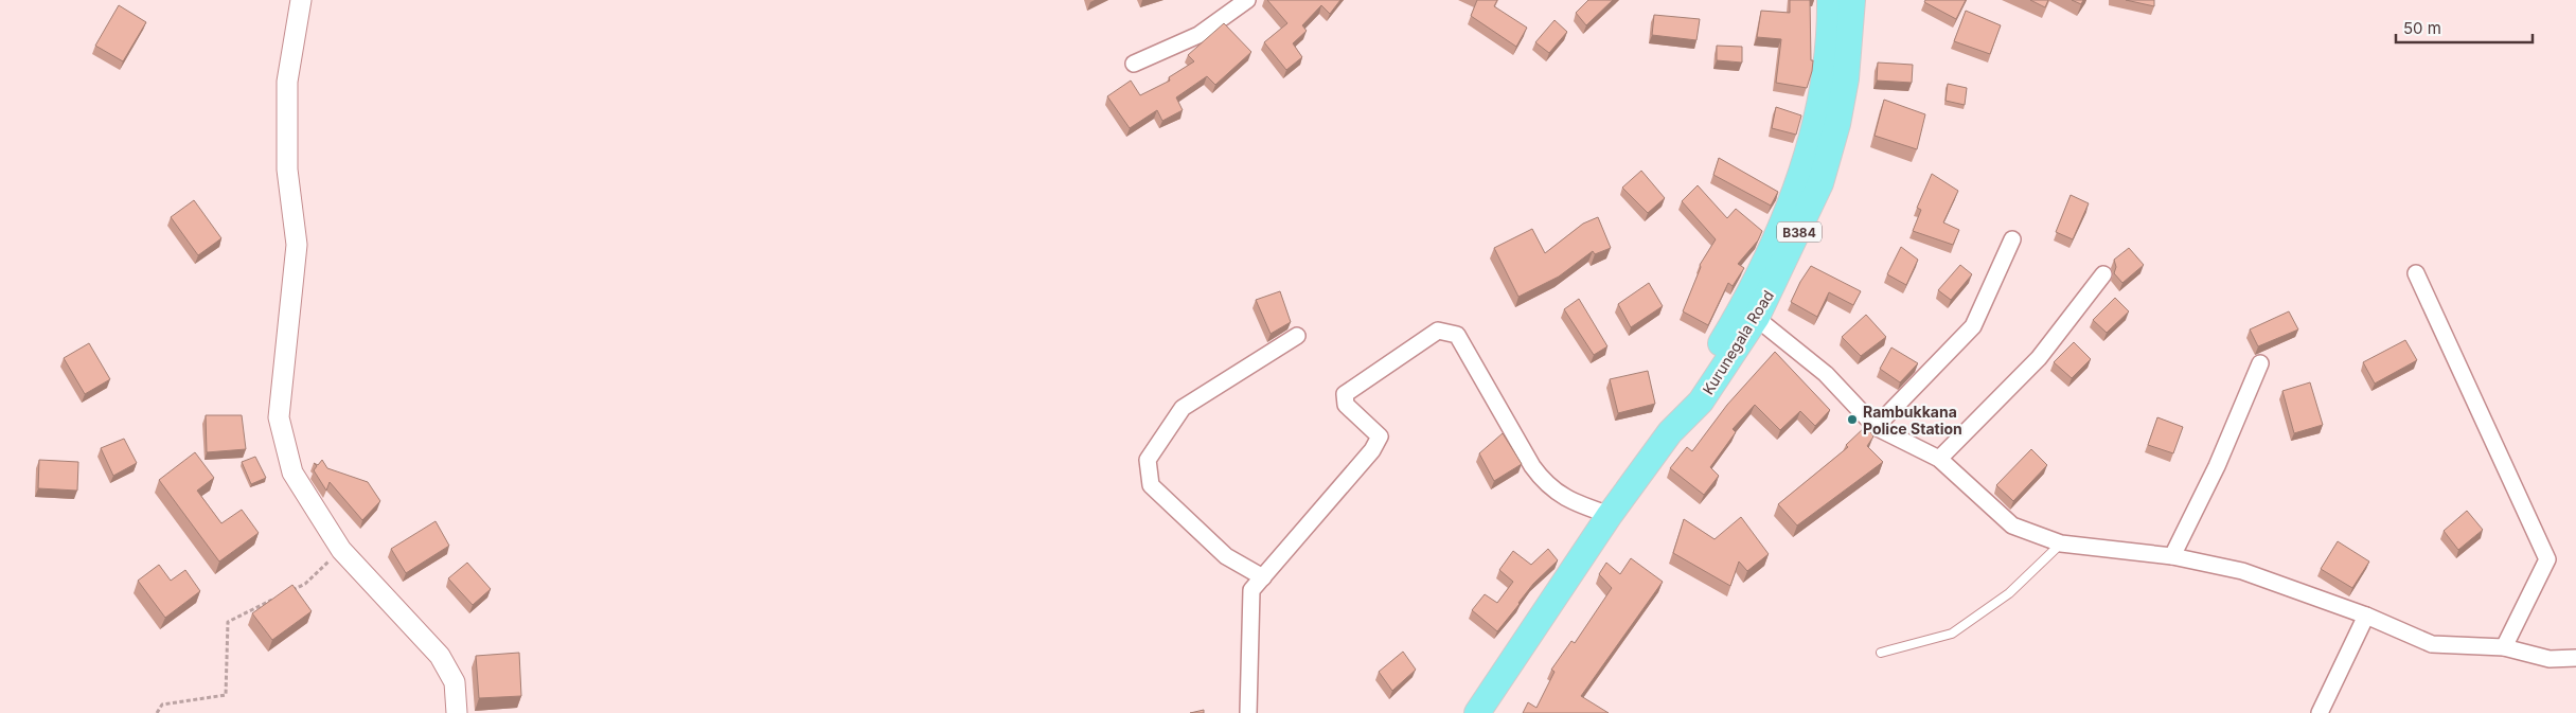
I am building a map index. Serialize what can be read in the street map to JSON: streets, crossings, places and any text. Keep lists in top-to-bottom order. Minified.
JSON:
{"streets":{"main road":["B384","Kurunegala Road"]},"places":["Rambukkana Police Station"],"scale_bar":"50 m"}
